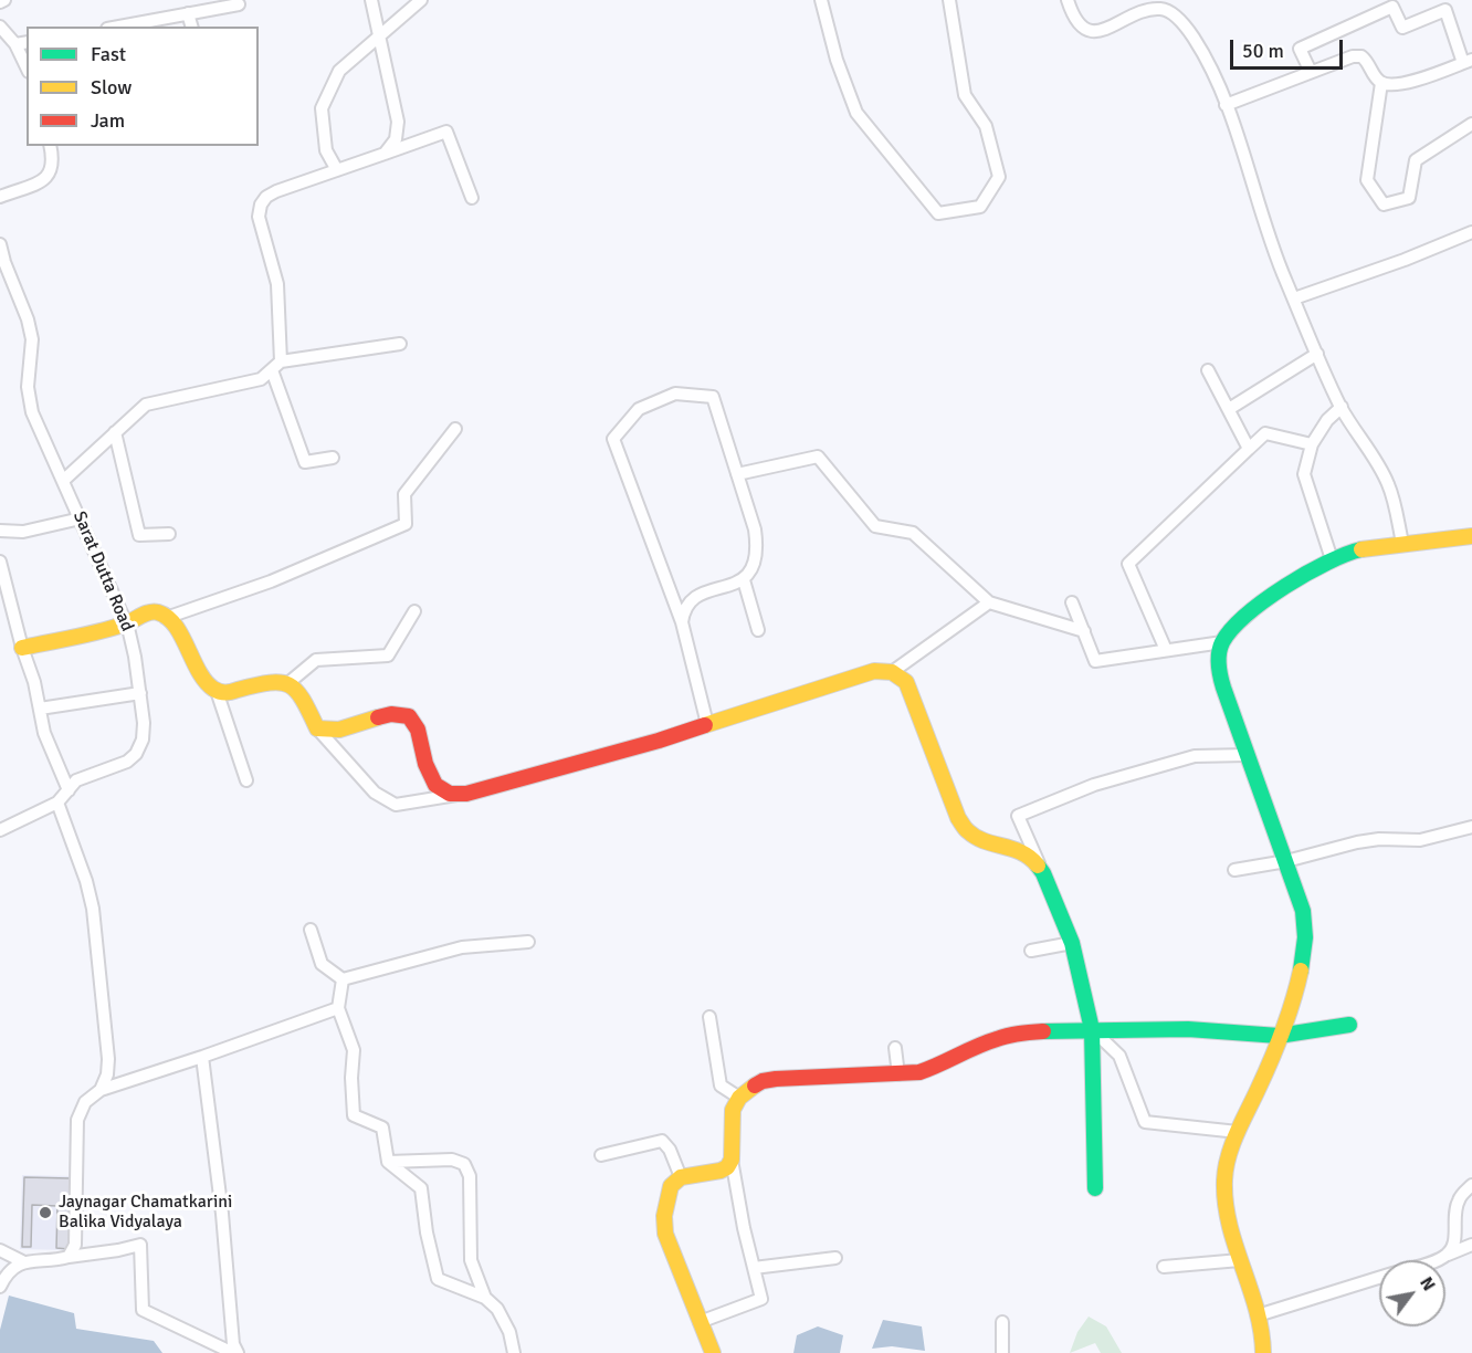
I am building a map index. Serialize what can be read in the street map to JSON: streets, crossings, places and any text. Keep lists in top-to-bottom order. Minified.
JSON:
{"streets":{"street":["Sarat Dutta Road"]},"places":["Jaynagar Chamatkarini Balika Vidyalaya"],"legend":["Fast","Slow","Jam"],"scale_bar":"50 m","north":"top right"}
